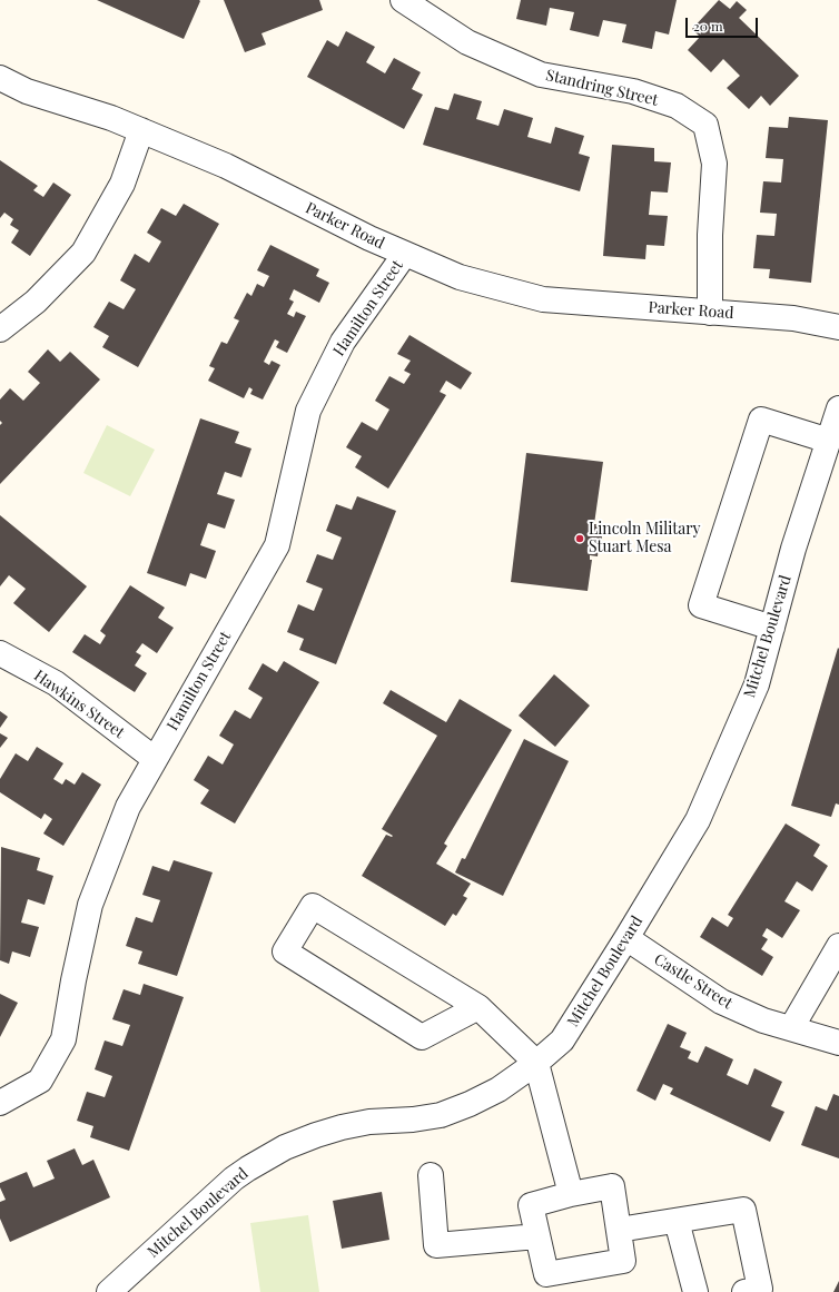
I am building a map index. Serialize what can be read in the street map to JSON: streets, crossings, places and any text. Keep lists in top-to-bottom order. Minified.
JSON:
{"streets":{"street":["Standring Street","Parker Road","Hamilton Street","Mitchel Boulevard","Hawkins Street","Castle Street"]},"crossings":[["Standring Street","Parker Road"],["Parker Road","Hamilton Street"],["Hamilton Street","Hawkins Street"],["Mitchel Boulevard","Castle Street"]],"places":["Lincoln Military Stuart Mesa"],"scale_bar":"20 m"}
